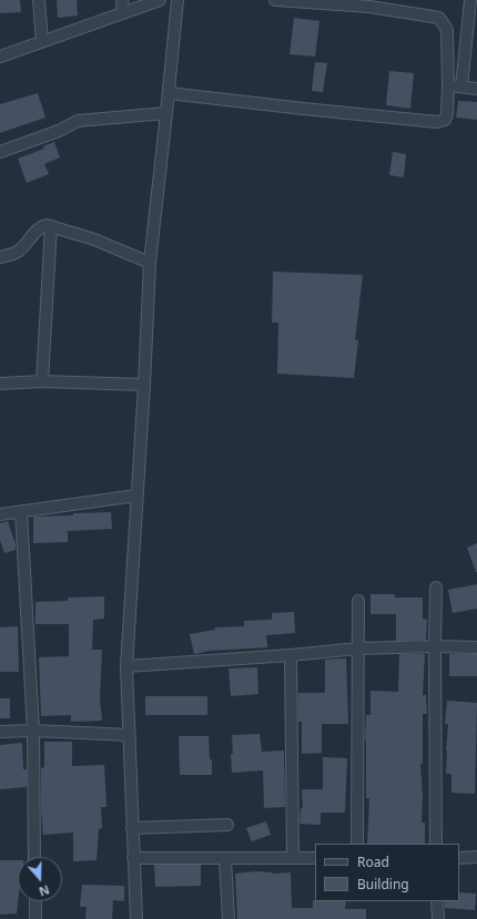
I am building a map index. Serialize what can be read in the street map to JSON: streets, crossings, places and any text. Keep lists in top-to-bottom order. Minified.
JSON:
{"legend":["Road","Building"],"north":"bottom"}
